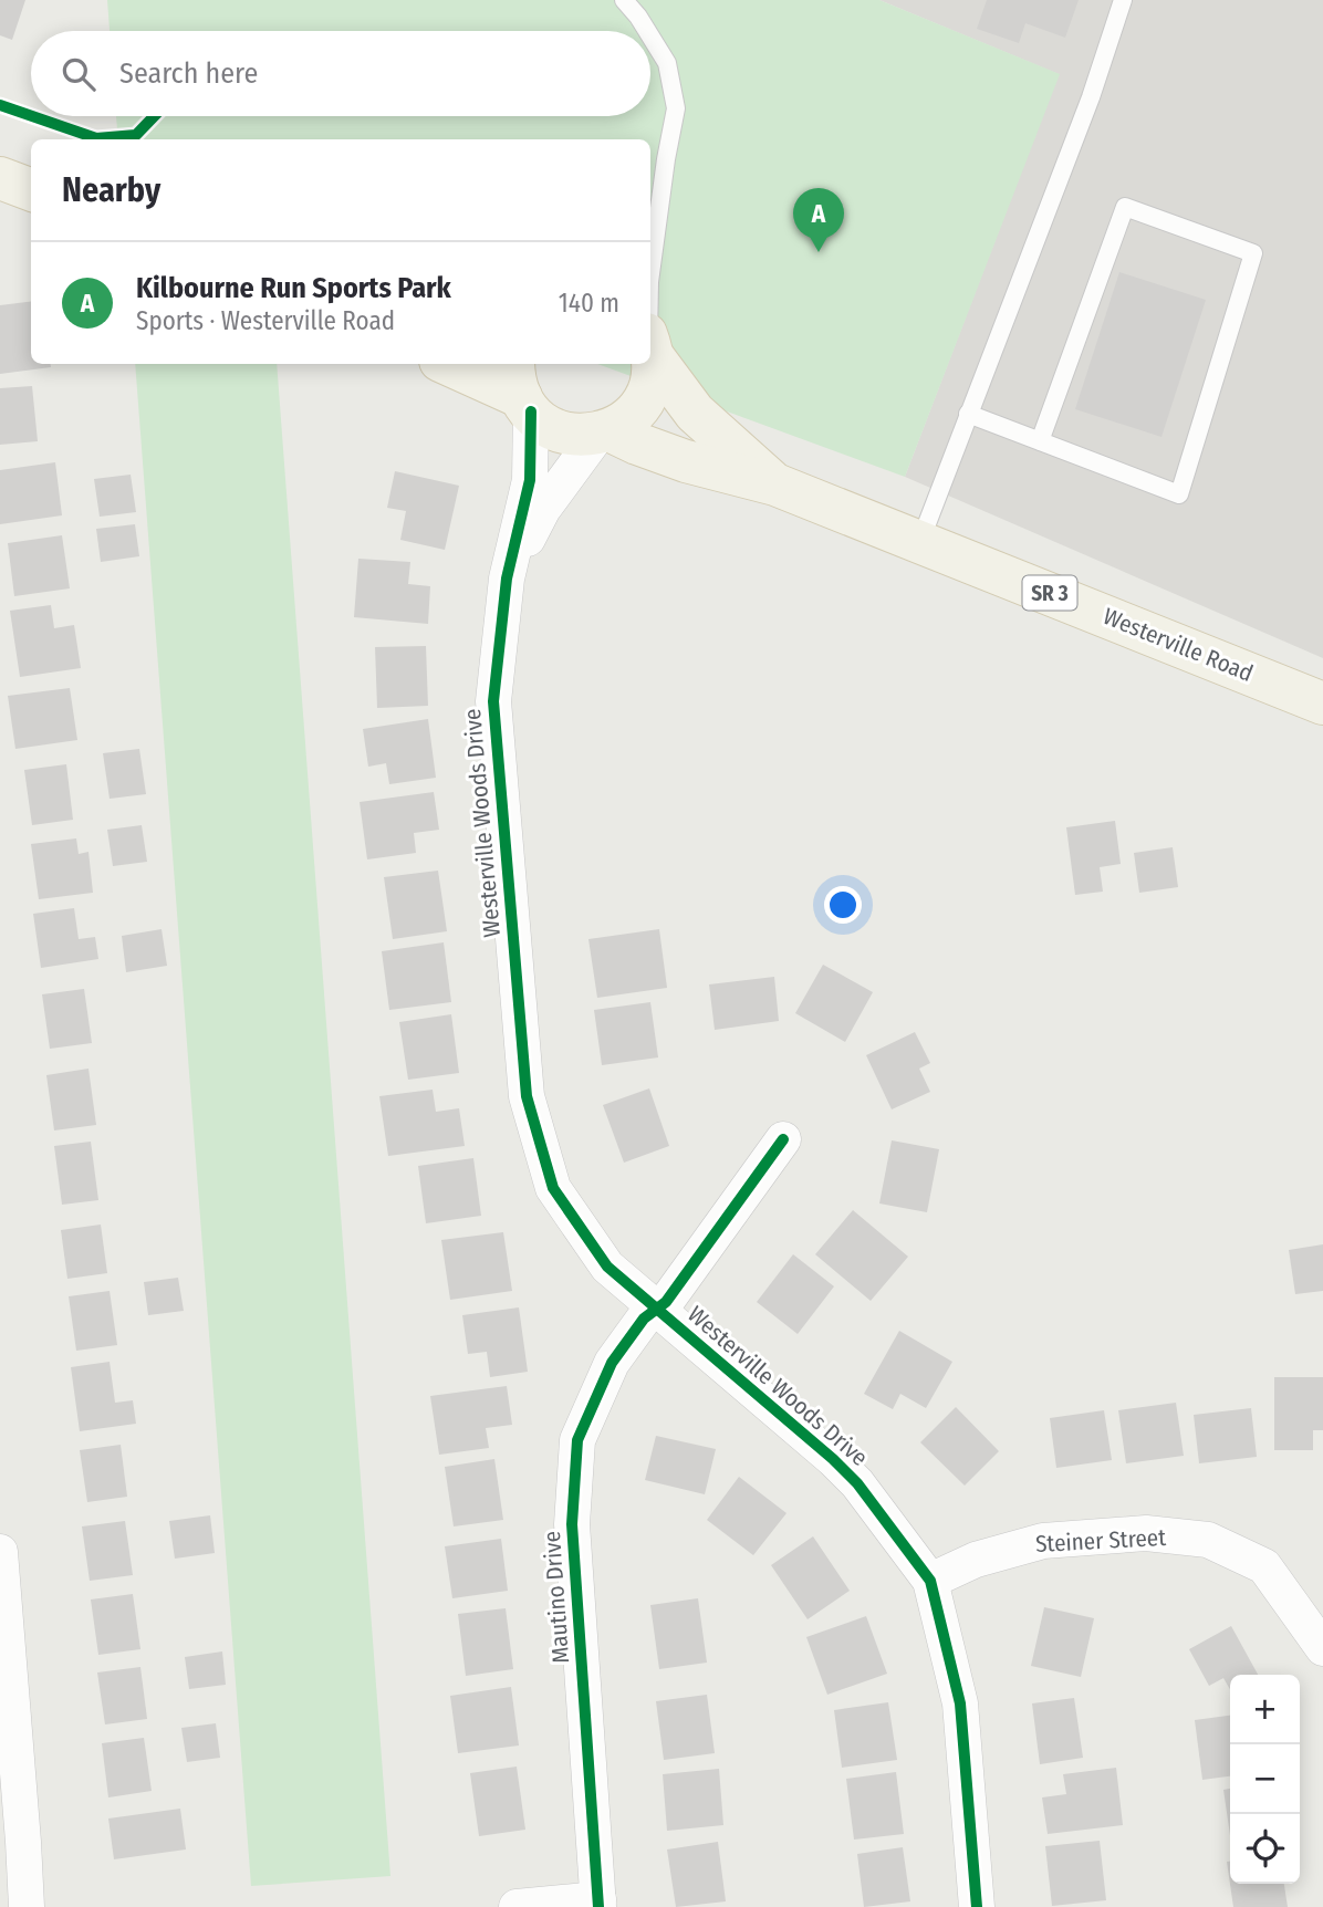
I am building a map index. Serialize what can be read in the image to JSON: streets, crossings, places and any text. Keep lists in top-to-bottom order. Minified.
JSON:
{"streets":{"main road":["SR 3","Westerville Road"],"street":["Westerville Woods Drive","Steiner Street","Mautino Drive"]},"crossings":[["Westerville Road","Westerville Woods Drive"],["Westerville Woods Drive","Steiner Street"],["Westerville Woods Drive","Mautino Drive"]],"page":{"search":"Search here","heading":"Nearby","pins":"A","list":[{"mark":"A","name":"Kilbourne Run Sports Park","note":"Sports · Westerville Road","value":"140 m"}],"map_buttons":["+","−"]}}
